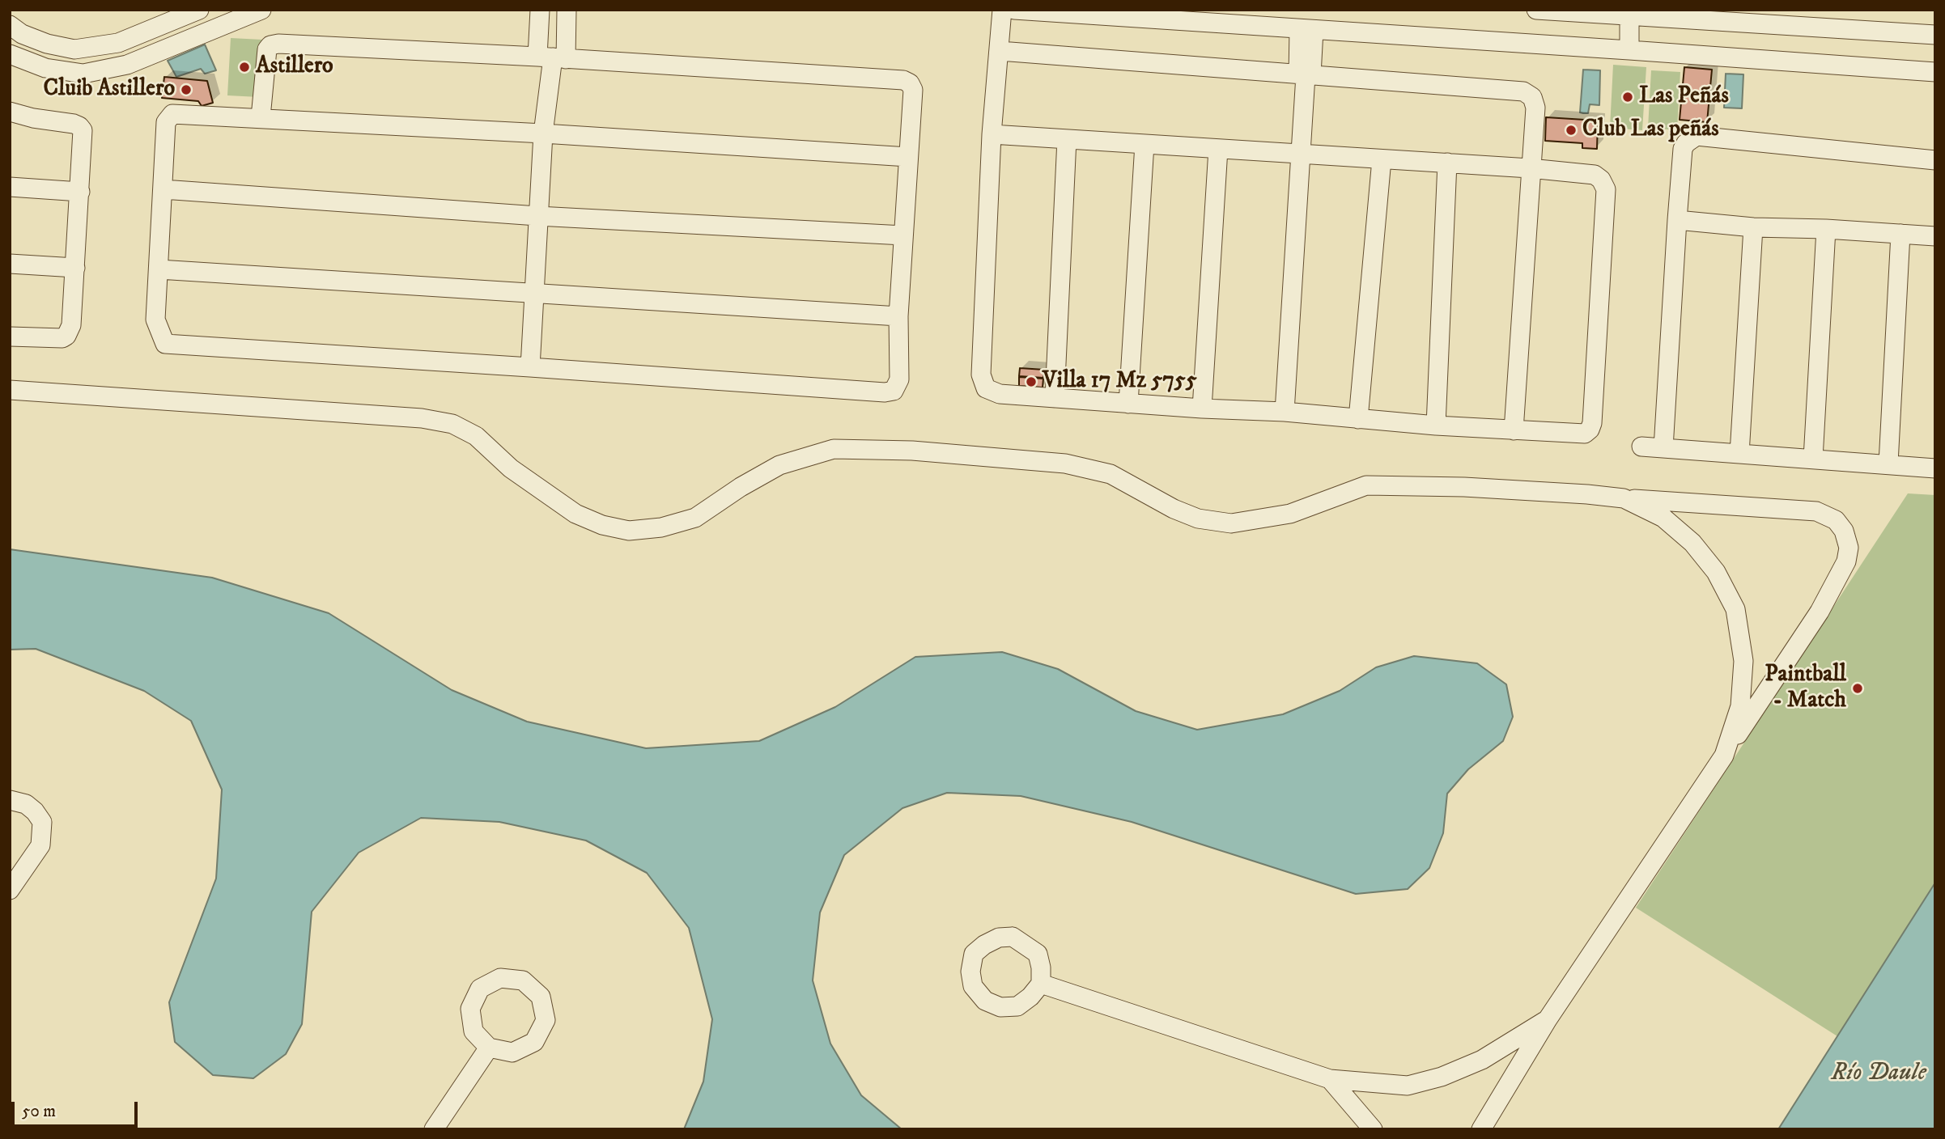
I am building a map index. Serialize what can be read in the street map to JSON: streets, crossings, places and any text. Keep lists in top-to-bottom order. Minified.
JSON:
{"water":["Río Daule"],"places":["Astillero","Cluib Astillero","Las Peñás","Club Las peñás","Villa 17 Mz 5755","Paintball - Match"],"scale_bar":"50 m"}
